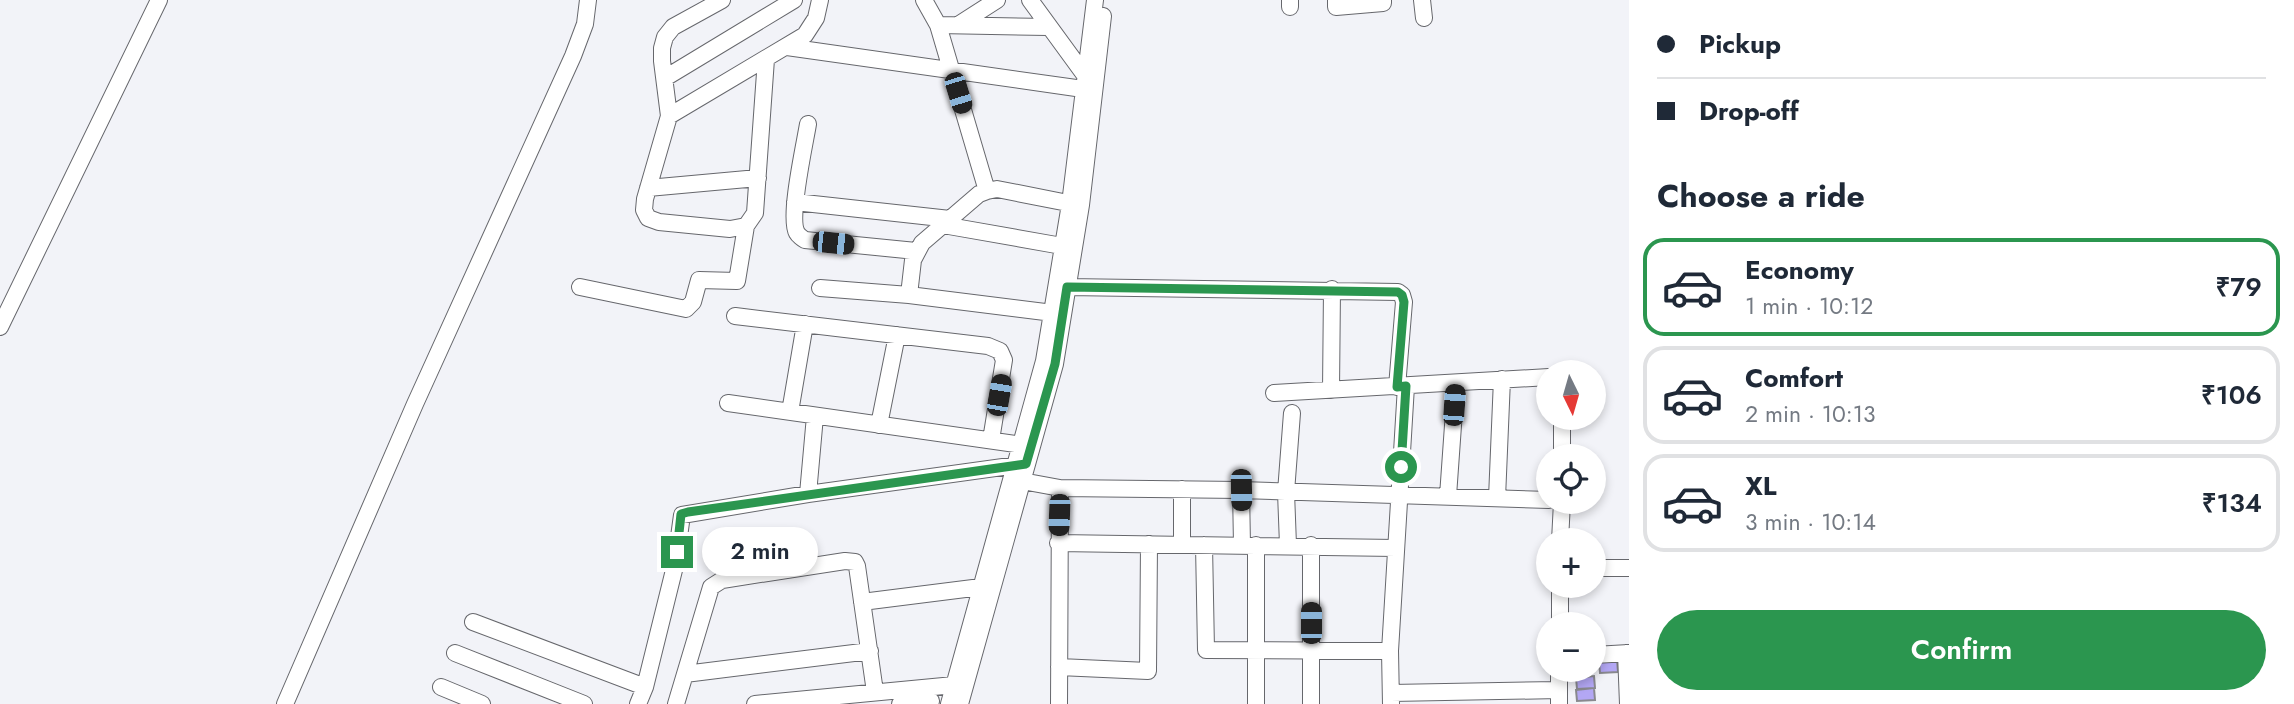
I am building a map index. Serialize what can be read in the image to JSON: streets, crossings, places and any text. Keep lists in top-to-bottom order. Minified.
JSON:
{"north":"bottom","page":{"banner":["Pickup","Drop-off"],"heading":"Choose a ride","list":[{"name":"Economy","note":"1 min · 10:12","value":"₹79"},{"name":"Comfort","note":"2 min · 10:13","value":"₹106"},{"name":"XL","note":"3 min · 10:14","value":"₹134"}],"map_buttons":["+","−"],"bubble":"2 min","buttons":"Confirm"}}
